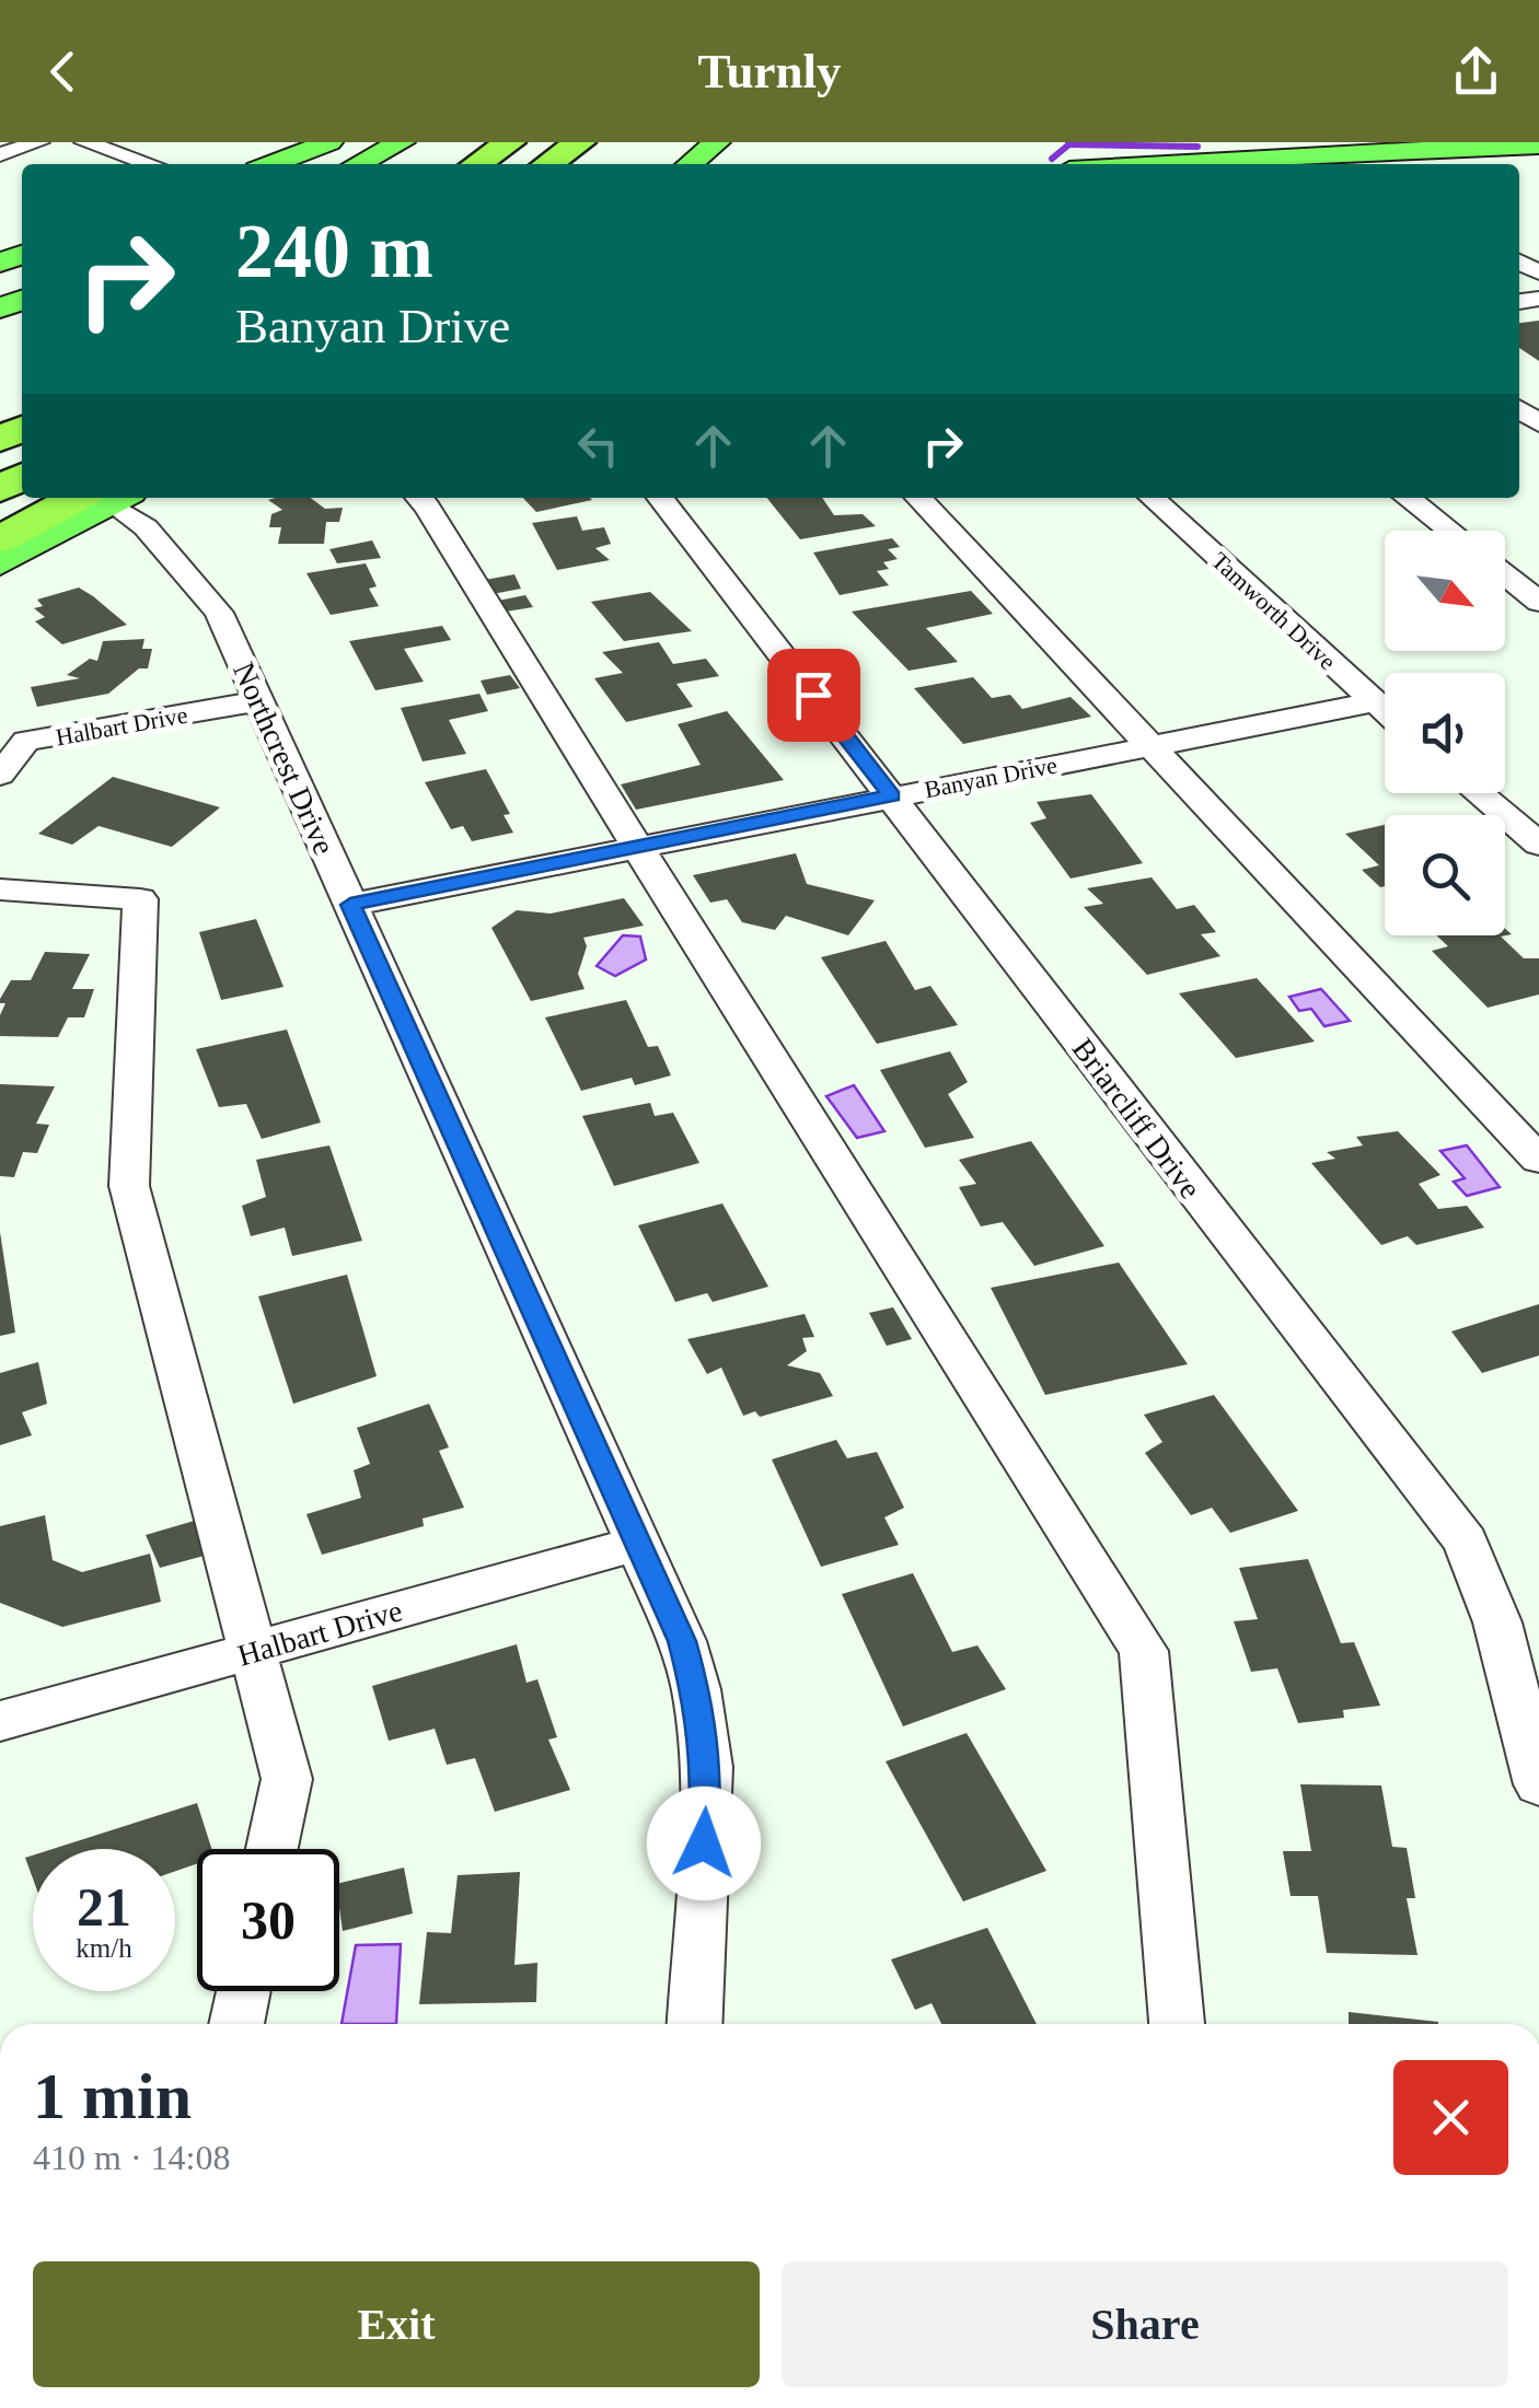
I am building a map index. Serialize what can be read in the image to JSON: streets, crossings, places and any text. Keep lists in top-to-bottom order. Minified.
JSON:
{"streets":{"street":["Tamworth Drive","Halbart Drive","Northcrest Drive","Banyan Drive","Briarcliff Drive"]},"crossings":[["Tamworth Drive","Banyan Drive"],["Halbart Drive","Northcrest Drive"],["Northcrest Drive","Banyan Drive"],["Banyan Drive","Briarcliff Drive"]],"north":"bottom right","page":{"header":"Turnly","turn":["240 m","Banyan Drive"],"speed":"21 km/h","limit":"30","heading":["1 min","410 m · 14:08"],"buttons":["Exit","Share"]}}
